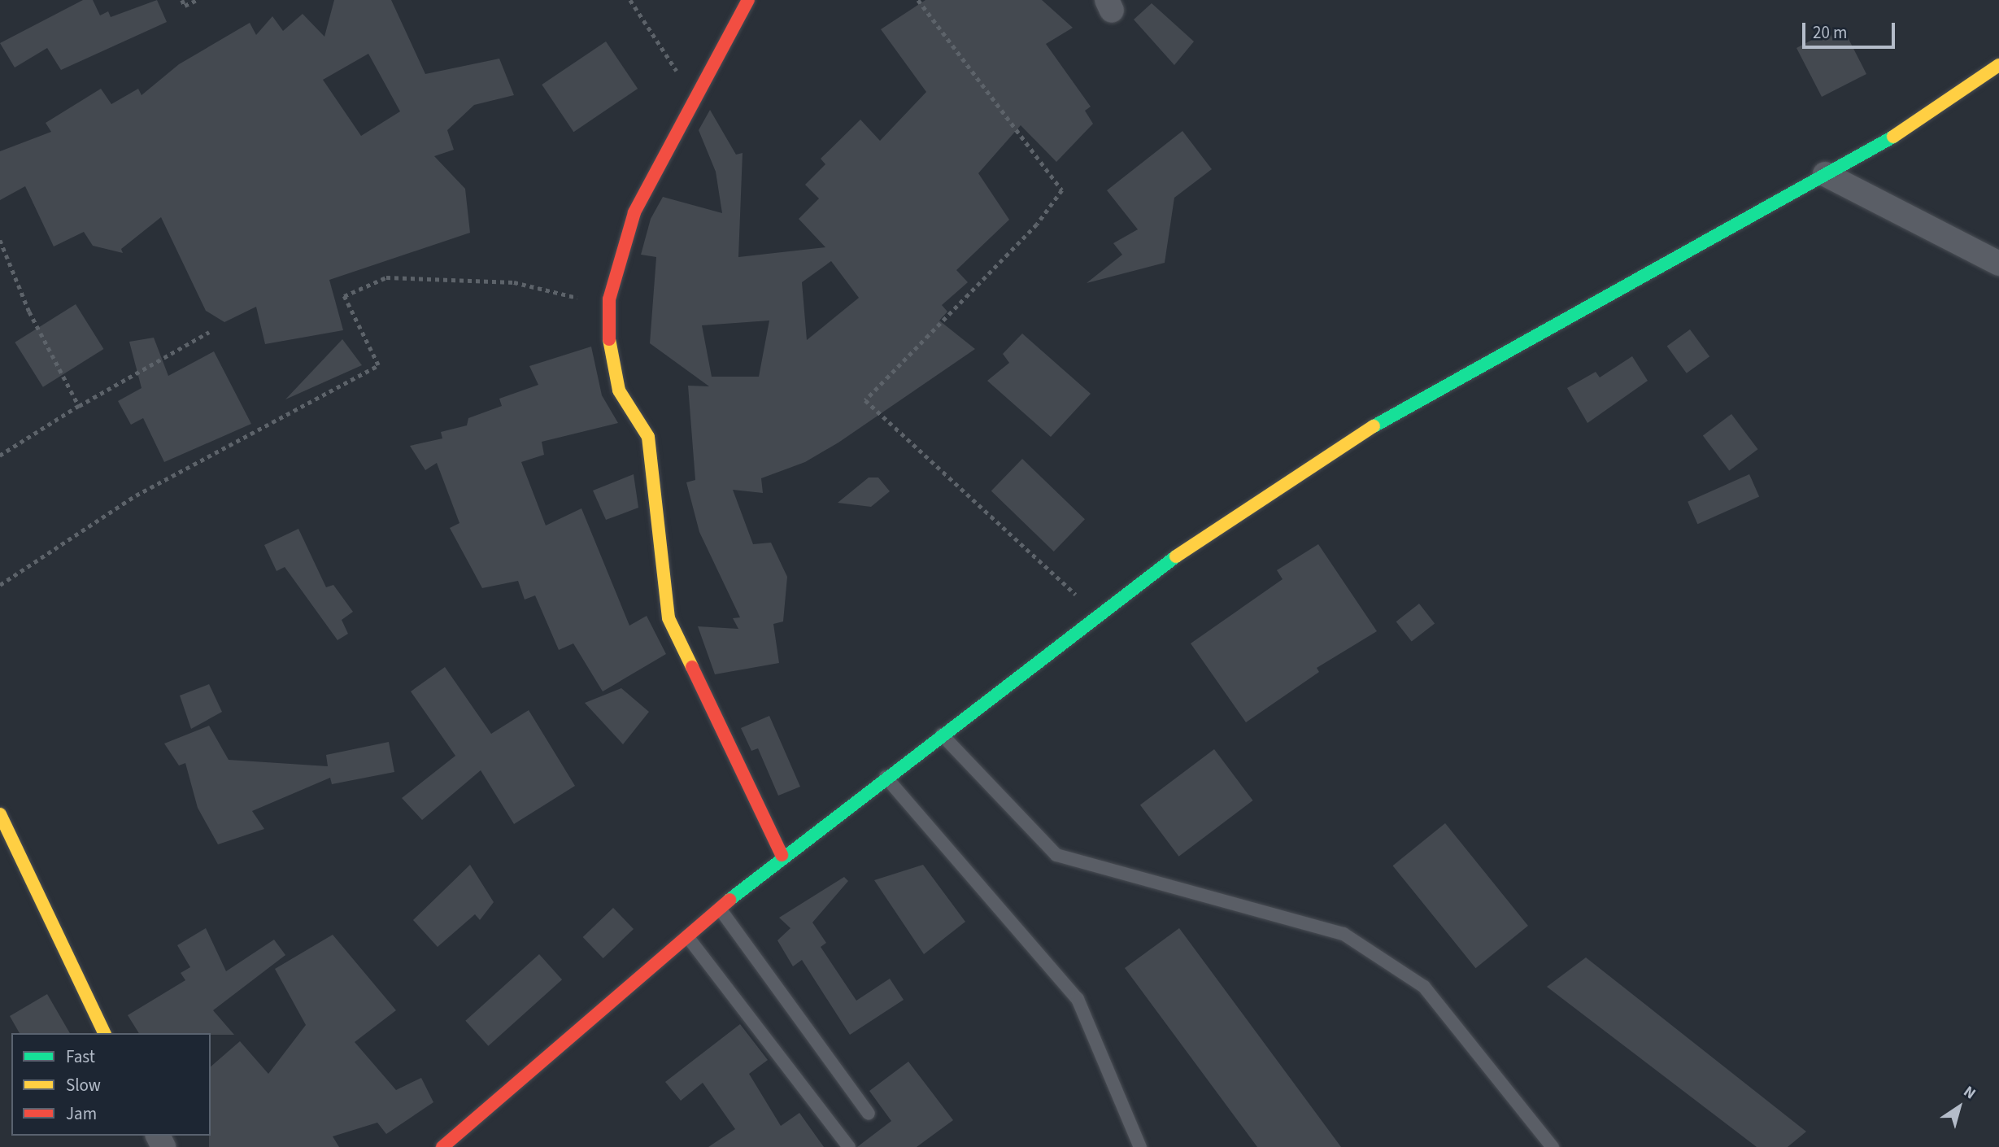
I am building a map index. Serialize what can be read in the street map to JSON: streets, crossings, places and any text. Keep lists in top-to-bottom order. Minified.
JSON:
{"legend":["Fast","Slow","Jam"],"scale_bar":"20 m","north":"top right"}
